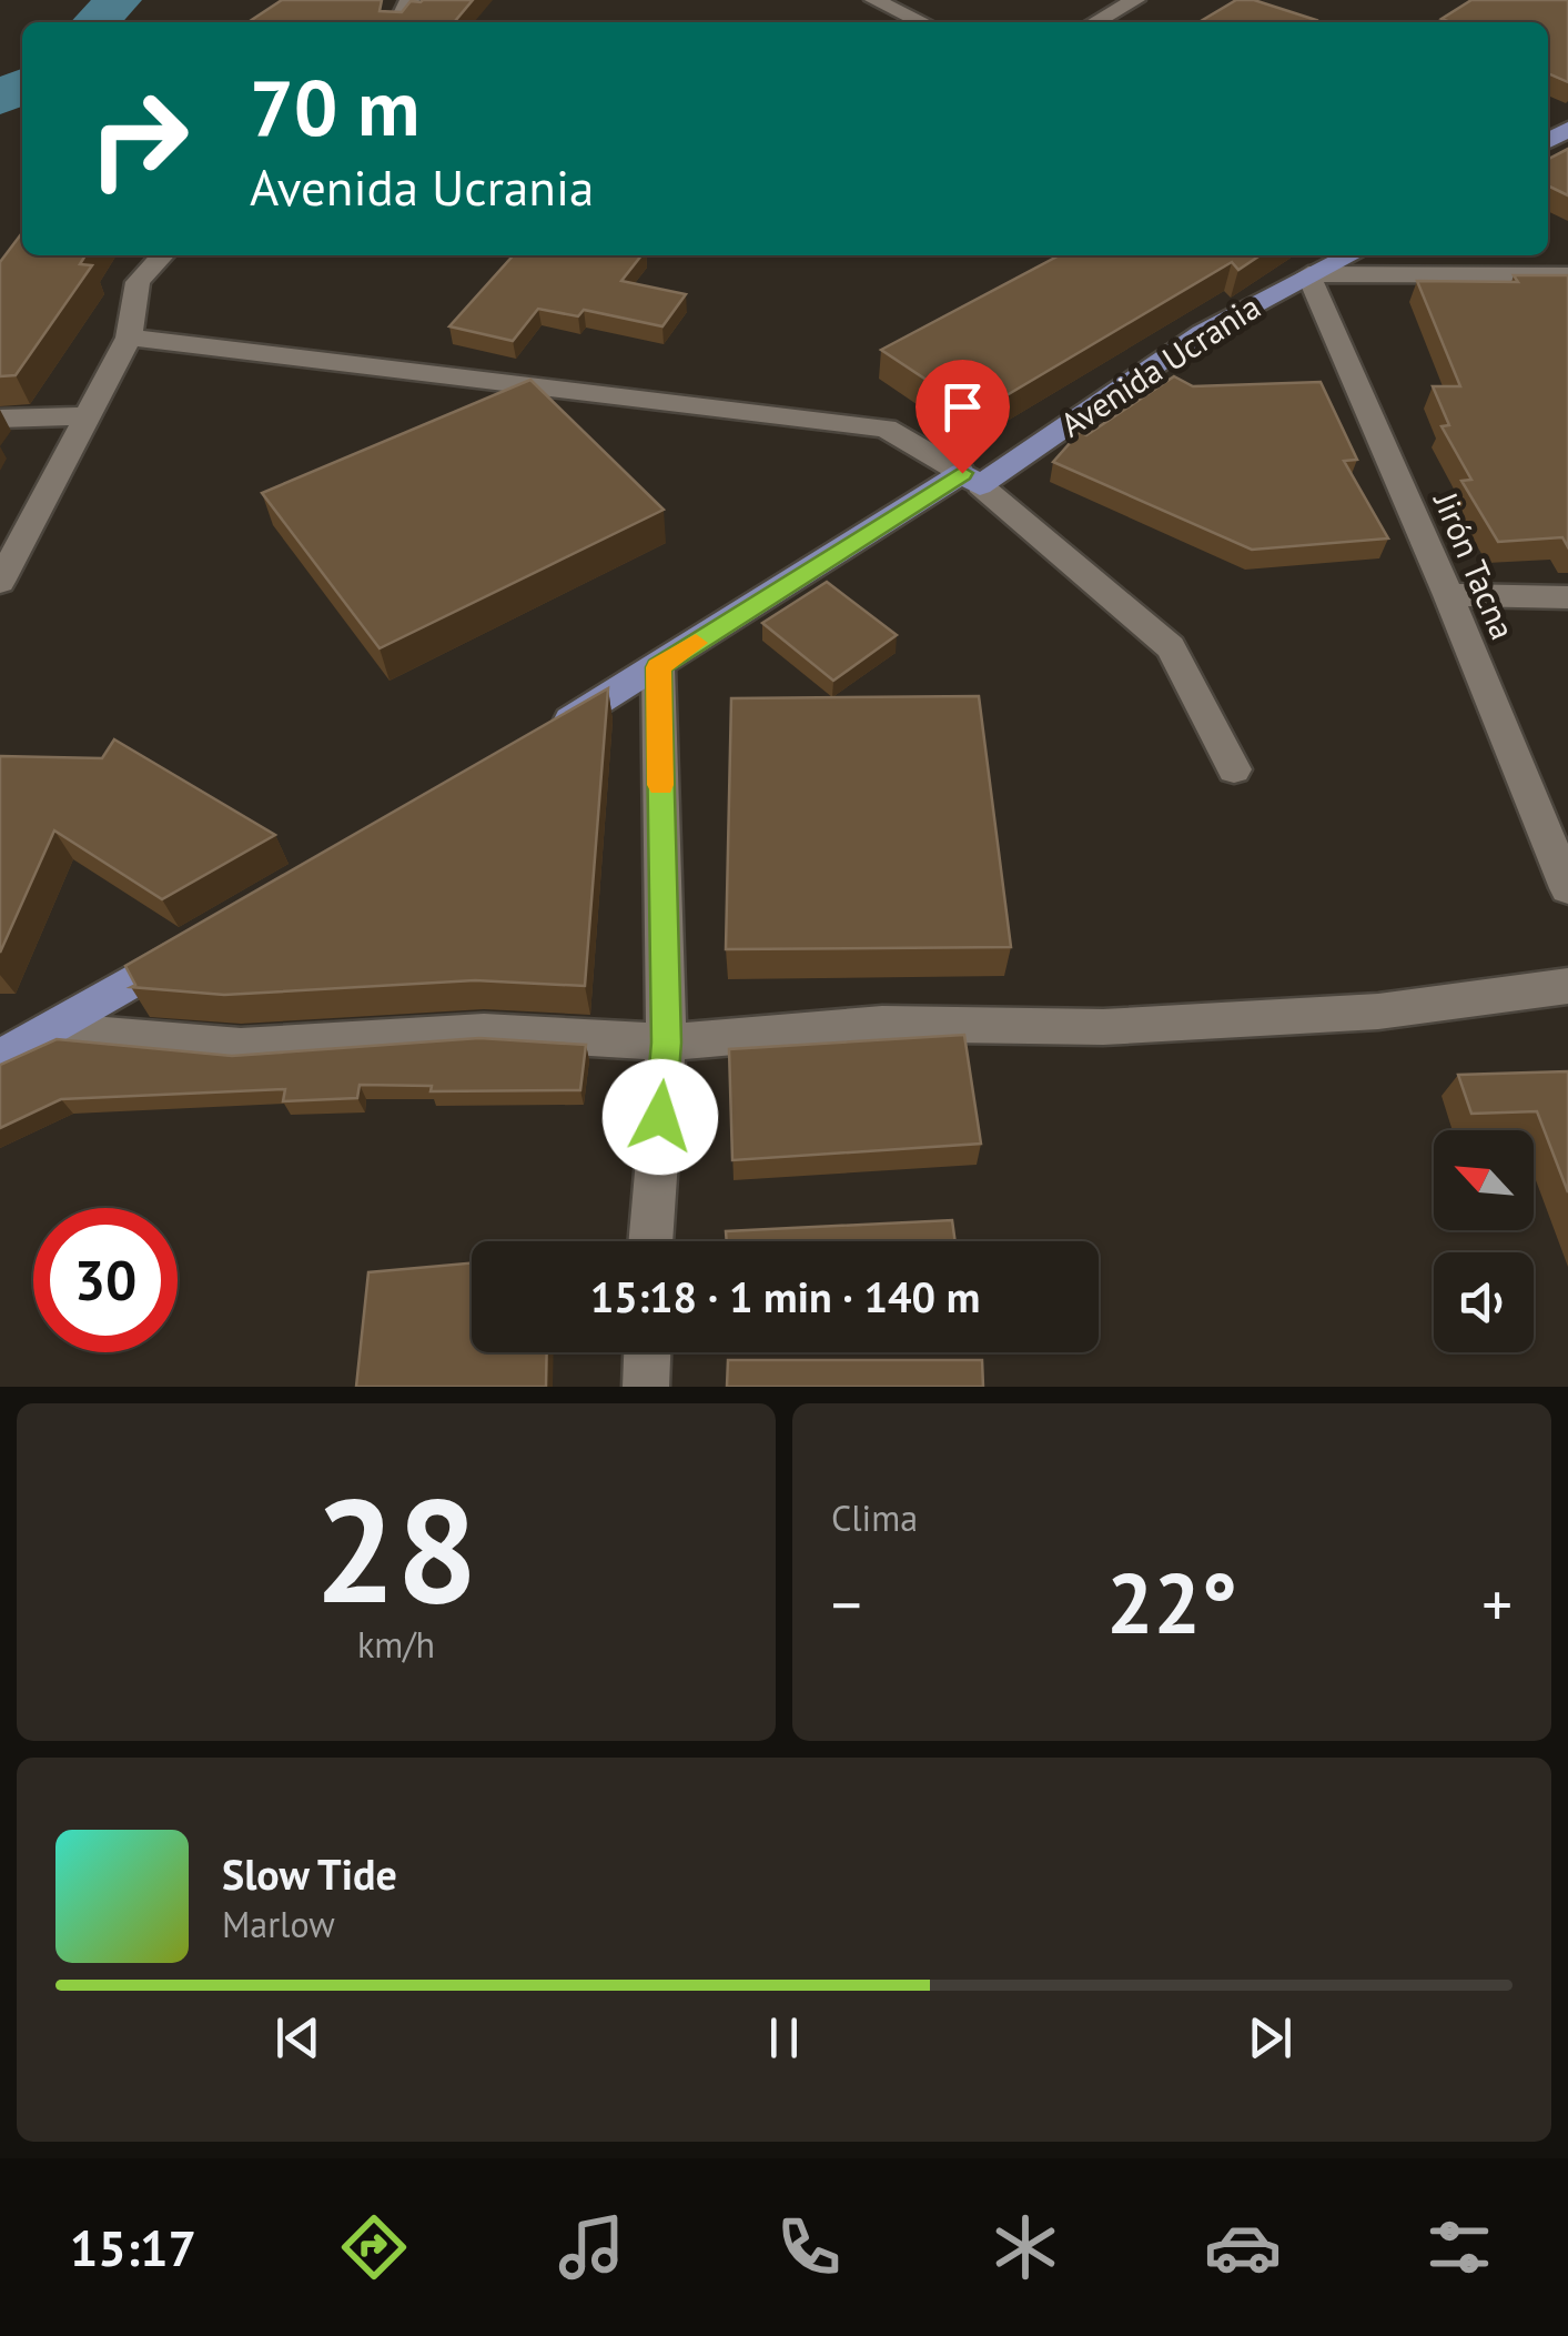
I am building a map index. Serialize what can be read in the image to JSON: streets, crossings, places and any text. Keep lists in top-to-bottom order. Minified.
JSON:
{"streets":{"main road":["Avenida Ucrania"],"street":["Jirón Tacna"]},"crossings":[["Avenida Ucrania","Jirón Tacna"]],"north":"top left","page":{"turn":["70 m","Avenida Ucrania"],"limit":"30","trip":"15:18 · 1 min · 140 m","tile":[["28","km/h"],"Clima"],"heat":["−","22°","+"],"song":["Slow Tide","Marlow"],"tabs":"15:17"}}
